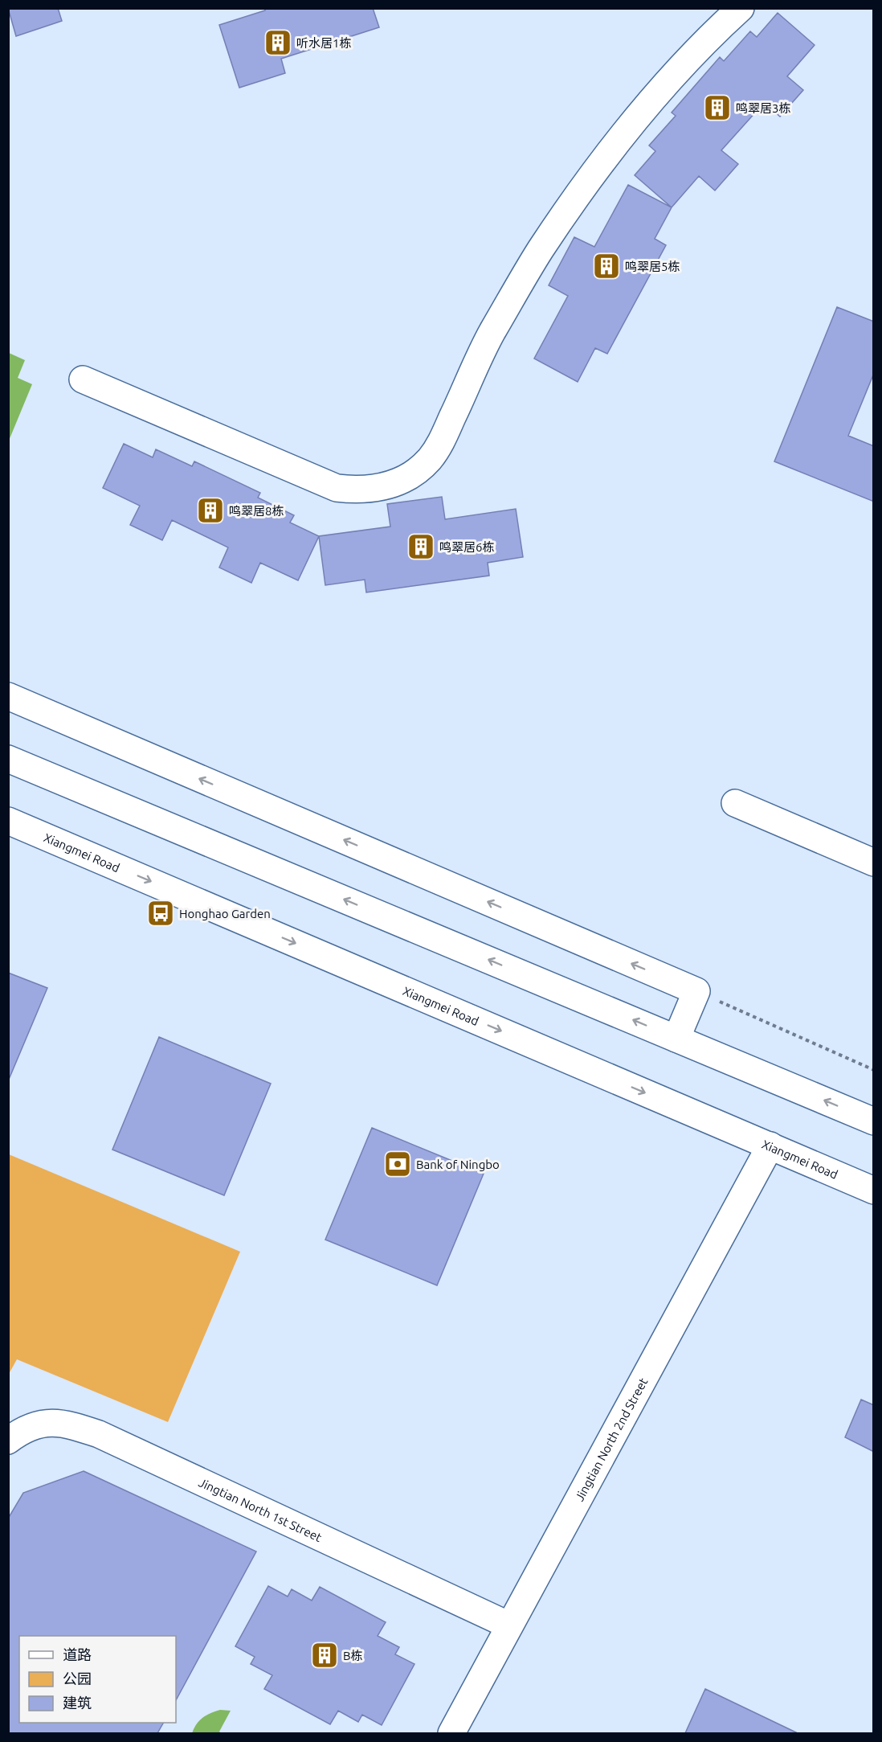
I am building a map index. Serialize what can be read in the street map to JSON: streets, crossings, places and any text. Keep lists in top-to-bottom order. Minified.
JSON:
{"streets":{"main road":["Xiangmei Road","Jingtian North 2nd Street","Jingtian North 1st Street"]},"crossings":[["Xiangmei Road","Jingtian North 2nd Street"],["Jingtian North 2nd Street","Jingtian North 1st Street"]],"places":{"building":["听水居1栋","鸣翠居3栋","鸣翠居5栋","鸣翠居8栋","鸣翠居6栋","B栋"],"bus stop":["Honghao Garden"],"bank":["Bank of Ningbo"]},"legend":["道路","公园","建筑"]}
